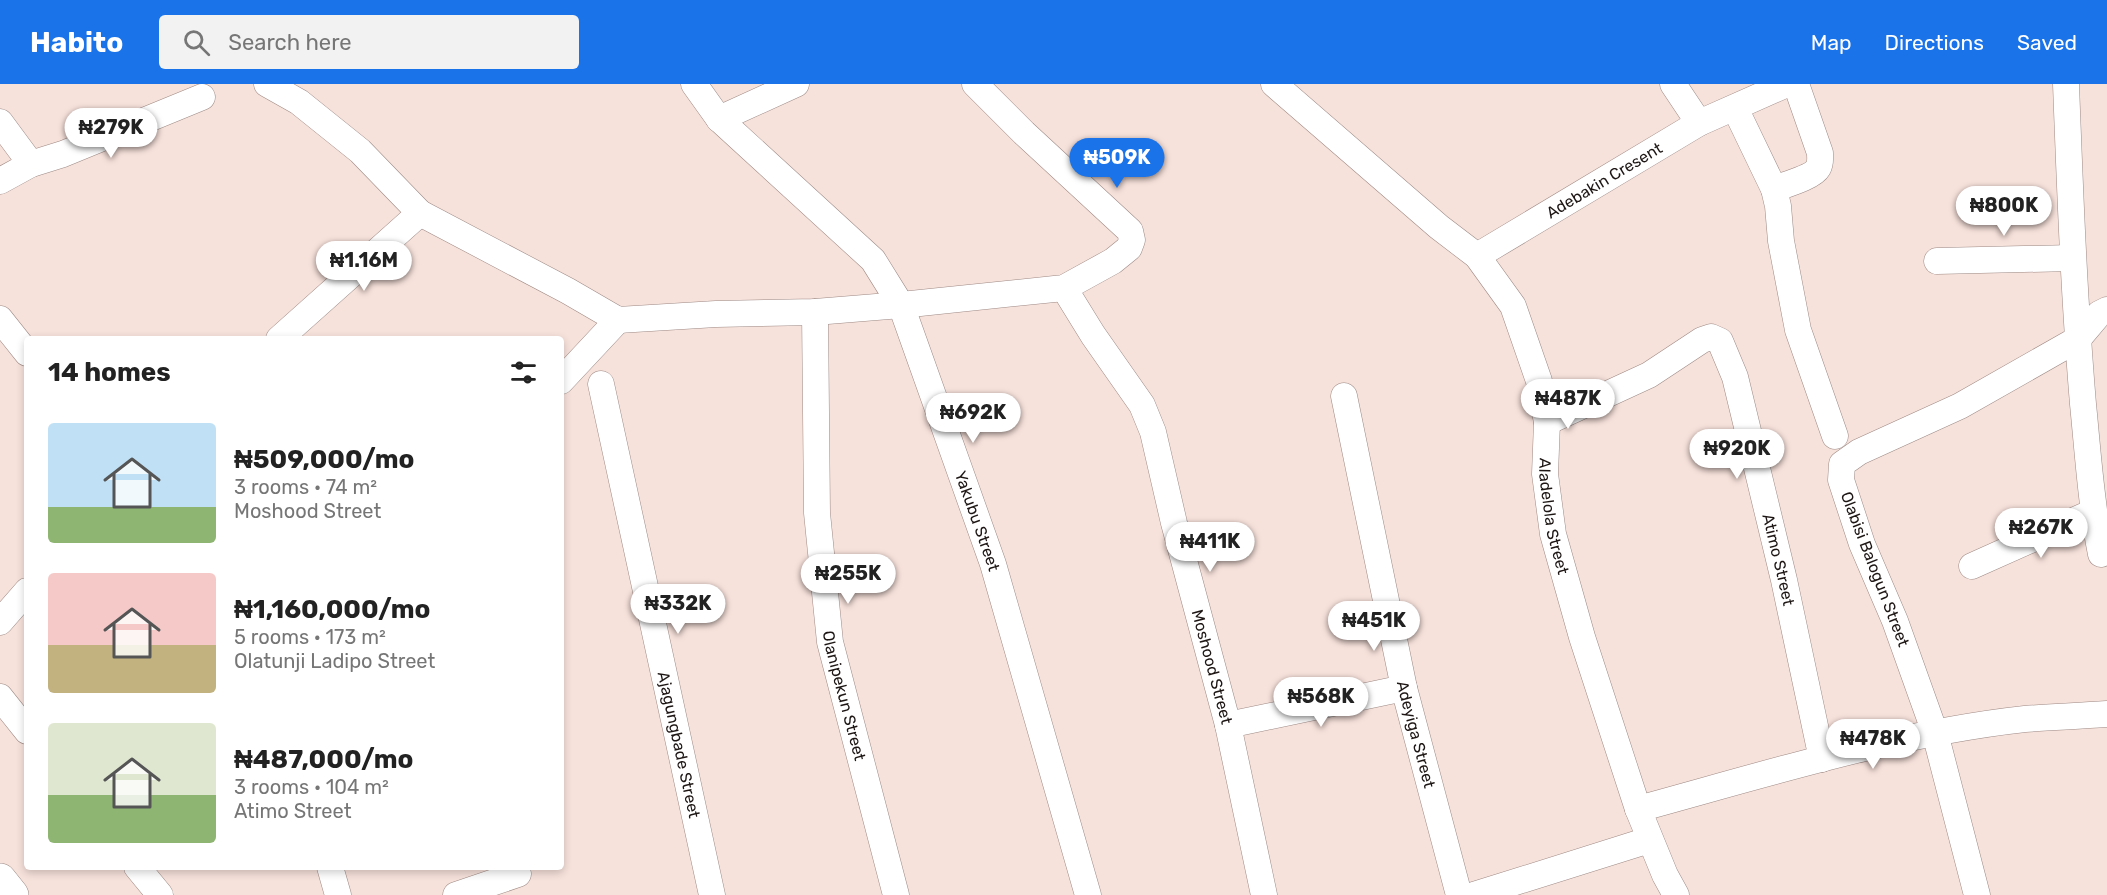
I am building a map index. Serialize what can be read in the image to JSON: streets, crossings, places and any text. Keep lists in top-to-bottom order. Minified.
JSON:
{"streets":{"street":["Adebakin Cresent","Aladelola Street","Yakubu Street","Atimo Street","Olabisi Balogun Street","Moshood Street","Olanipekun Street","Adeyiga Street","Ajagungbade Street"]},"crossings":[["Adebakin Cresent","Aladelola Street"],["Aladelola Street","Atimo Street"]],"page":{"header":"Habito","search":"Search here","nav":["Map","Directions","Saved"],"price":["₦279K","₦509K","₦800K","₦1.16M","₦487K","₦692K","₦920K","₦267K","₦411K","₦255K","₦332K","₦451K","₦568K","₦478K"],"heading":"14 homes","list":[{"name":"₦509,000/mo","note":"3 rooms · 74 m² · Moshood Street"},{"name":"₦1,160,000/mo","note":"5 rooms · 173 m² · Olatunji Ladipo Street"},{"name":"₦487,000/mo","note":"3 rooms · 104 m² · Atimo Street"}]}}
